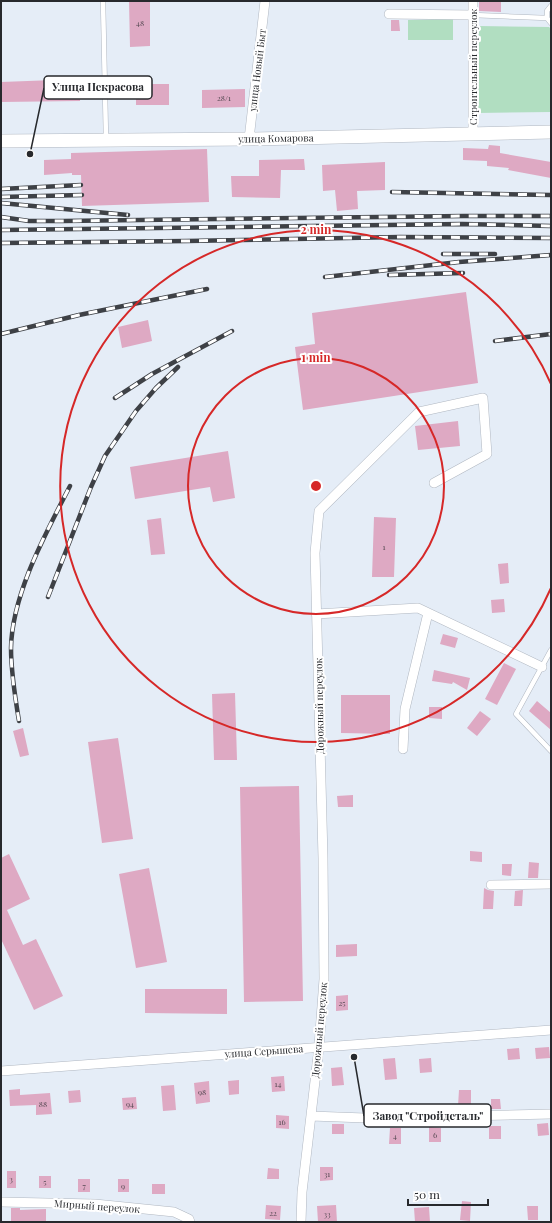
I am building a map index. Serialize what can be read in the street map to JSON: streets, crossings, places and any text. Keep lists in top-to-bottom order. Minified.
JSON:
{"streets":{"main road":["улица Комарова"],"street":["Строительный переулок","улица Новый Быт","Дорожный переулок","улица Серышева","Мирный переулок"]},"crossings":[["Строительный переулок","улица Комарова"],["улица Новый Быт","улица Комарова"],["Дорожный переулок","улица Серышева"]],"places":["Улица Некрасова","Завод \"Стройдеталь\""],"house_numbers":["48","28/1","1","25","14","98","88","94","16","6","4","31","3","5","7","9","22","33"],"scale_bar":"50 m","rings":["2 min","1 min"]}
